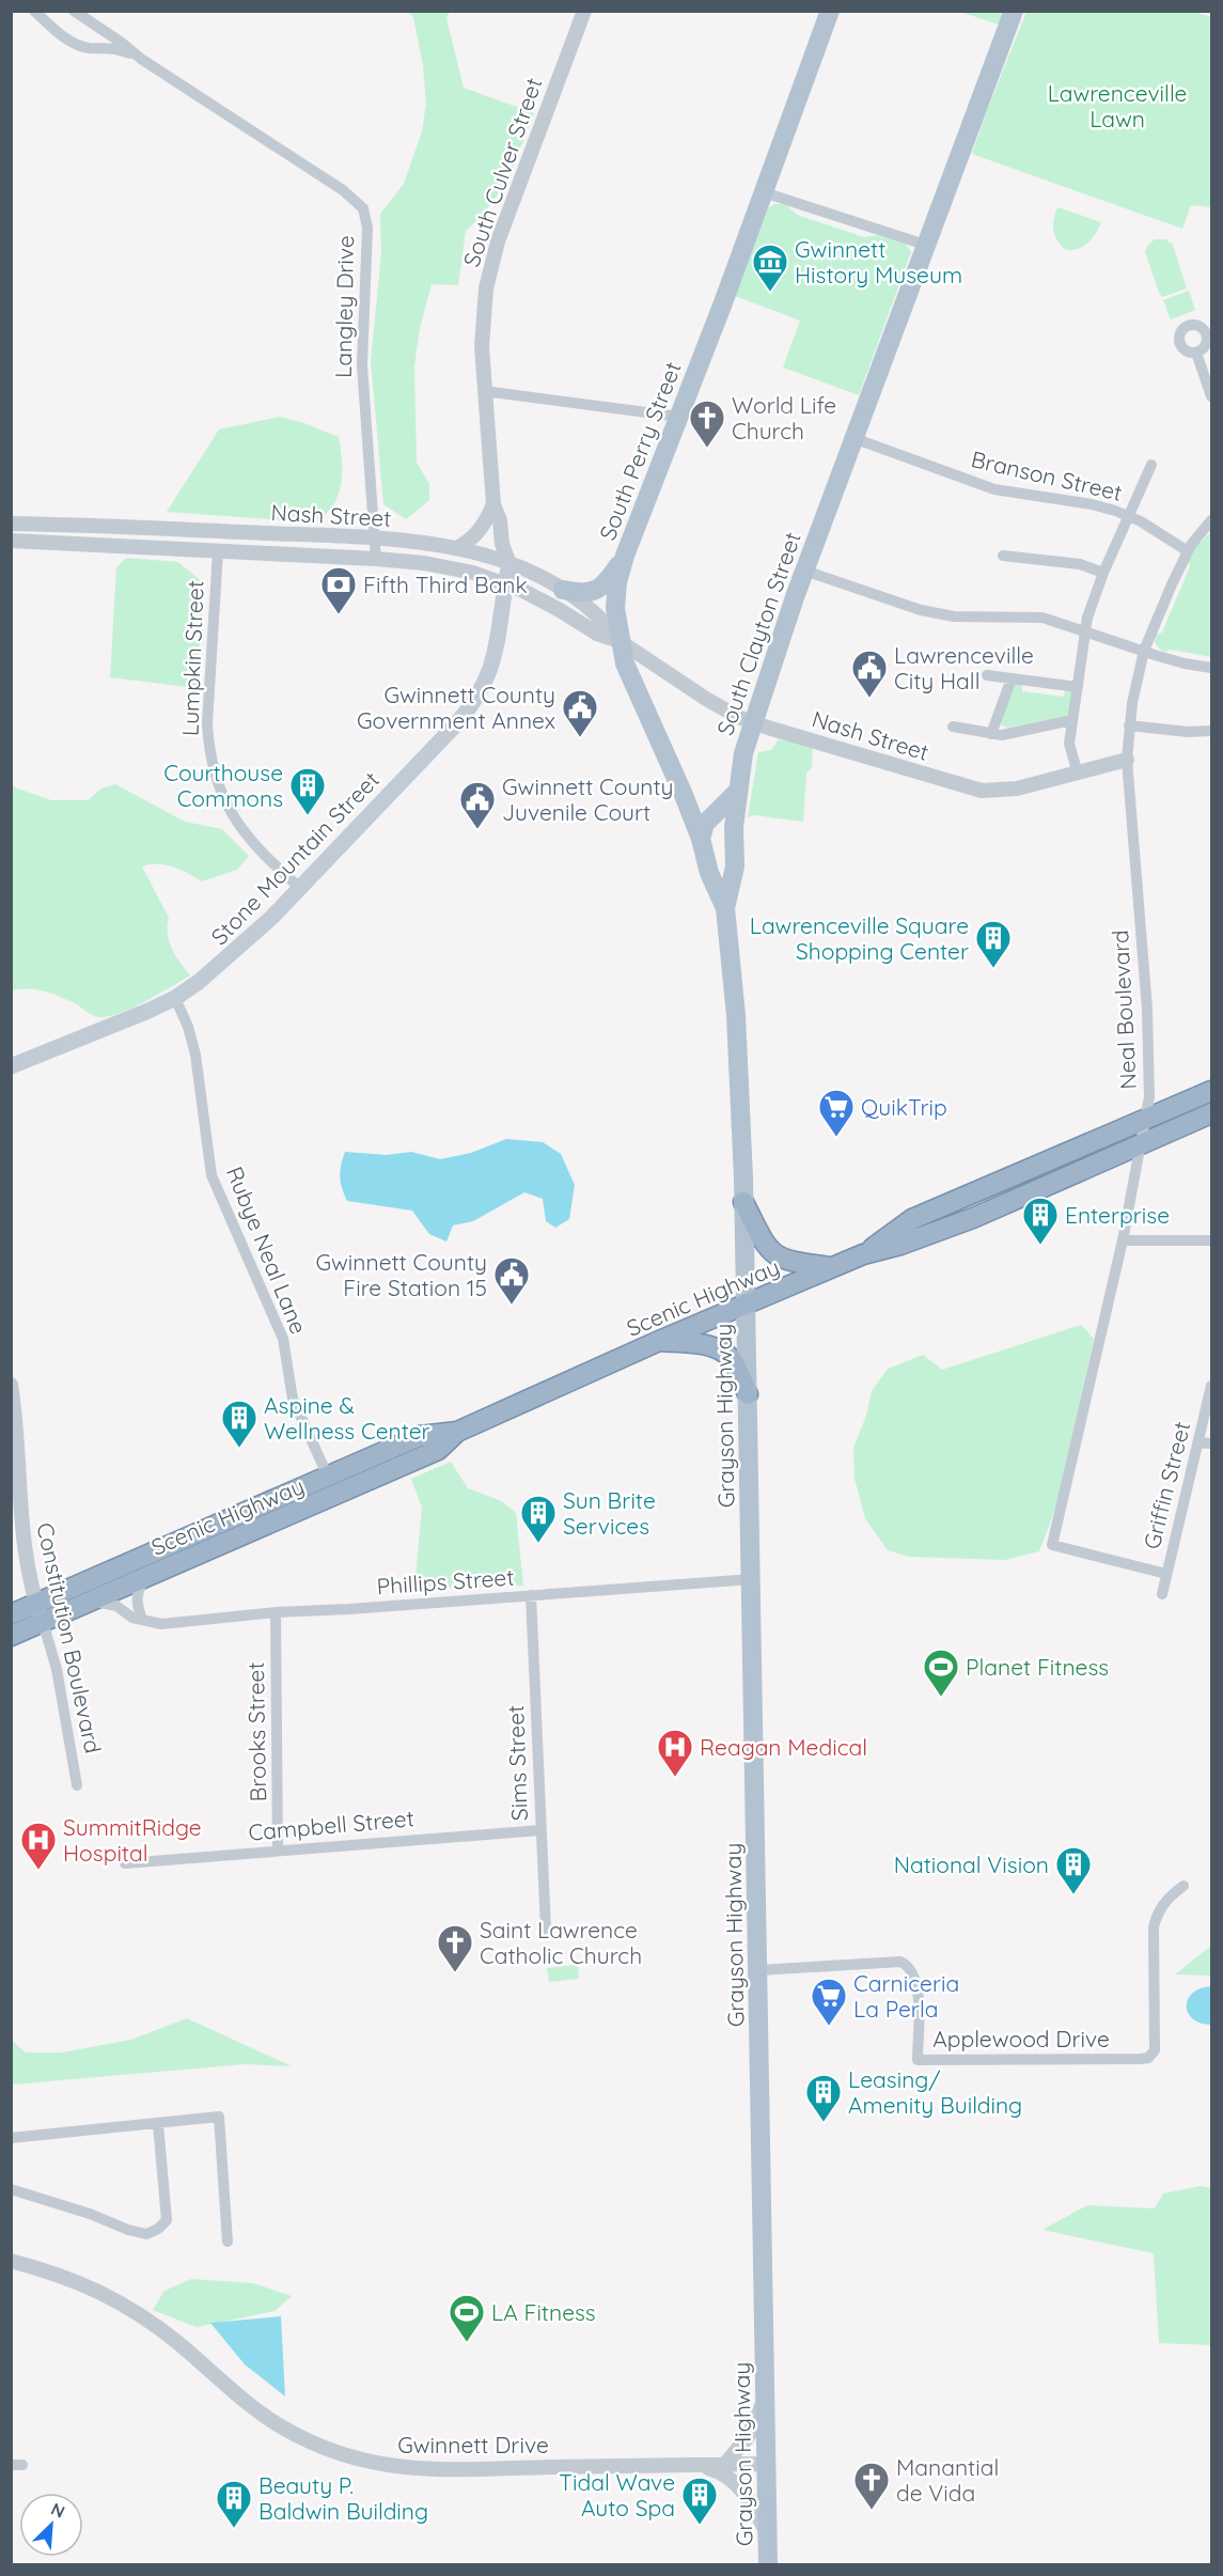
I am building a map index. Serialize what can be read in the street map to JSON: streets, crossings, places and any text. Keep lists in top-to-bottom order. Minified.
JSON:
{"streets":{"highway":["Scenic Highway"],"main road":["South Perry Street","South Clayton Street","Stone Mountain Street","Grayson Highway"],"street":["South Culver Street","Langley Drive","Branson Street","Nash Street","Lumpkin Street","Neal Boulevard","Rubye Neal Lane","Griffin Street","Phillips Street","Constitution Boulevard","Brooks Street","Sims Street","Campbell Street","Applewood Drive","Gwinnett Drive"]},"crossings":[["South Culver Street","Nash Street"],["South Culver Street","Stone Mountain Street"],["Langley Drive","Nash Street"],["South Perry Street","Nash Street"],["South Perry Street","South Clayton Street"],["Branson Street","South Clayton Street"],["Branson Street","Neal Boulevard"],["Nash Street","South Clayton Street"],["Nash Street","Lumpkin Street"],["Nash Street","Stone Mountain Street"],["Nash Street","Neal Boulevard"],["South Clayton Street","Scenic Highway"],["South Clayton Street","Grayson Highway"],["Lumpkin Street","Stone Mountain Street"],["Stone Mountain Street","Rubye Neal Lane"],["Neal Boulevard","Scenic Highway"],["Neal Boulevard","Griffin Street"],["Rubye Neal Lane","Scenic Highway"],["Scenic Highway","Grayson Highway"],["Scenic Highway","Phillips Street"],["Scenic Highway","Constitution Boulevard"],["Grayson Highway","Phillips Street"],["Grayson Highway","Applewood Drive"],["Grayson Highway","Gwinnett Drive"],["Phillips Street","Brooks Street"],["Phillips Street","Sims Street"],["Brooks Street","Campbell Street"],["Sims Street","Campbell Street"]],"parks":["Lawrenceville Lawn"],"places":{"museum":["Gwinnett History Museum"],"church":["World Life Church","Saint Lawrence Catholic Church","Manantial de Vida"],"bank":["Fifth Third Bank"],"public building":["Lawrenceville City Hall","Gwinnett County Government Annex","Gwinnett County Juvenile Court","Gwinnett County Fire Station 15"],"building":["Courthouse Commons","Lawrenceville Square Shopping Center","Enterprise","Aspine & Wellness Center","Sun Brite Services","National Vision","Leasing/ Amenity Building","Tidal Wave Auto Spa","Beauty P. Baldwin Building"],"supermarket":["QuikTrip","Carniceria La Perla"],"sports":["Planet Fitness","LA Fitness"],"hospital":["Reagan Medical","SummitRidge Hospital"]},"north":"top right"}
